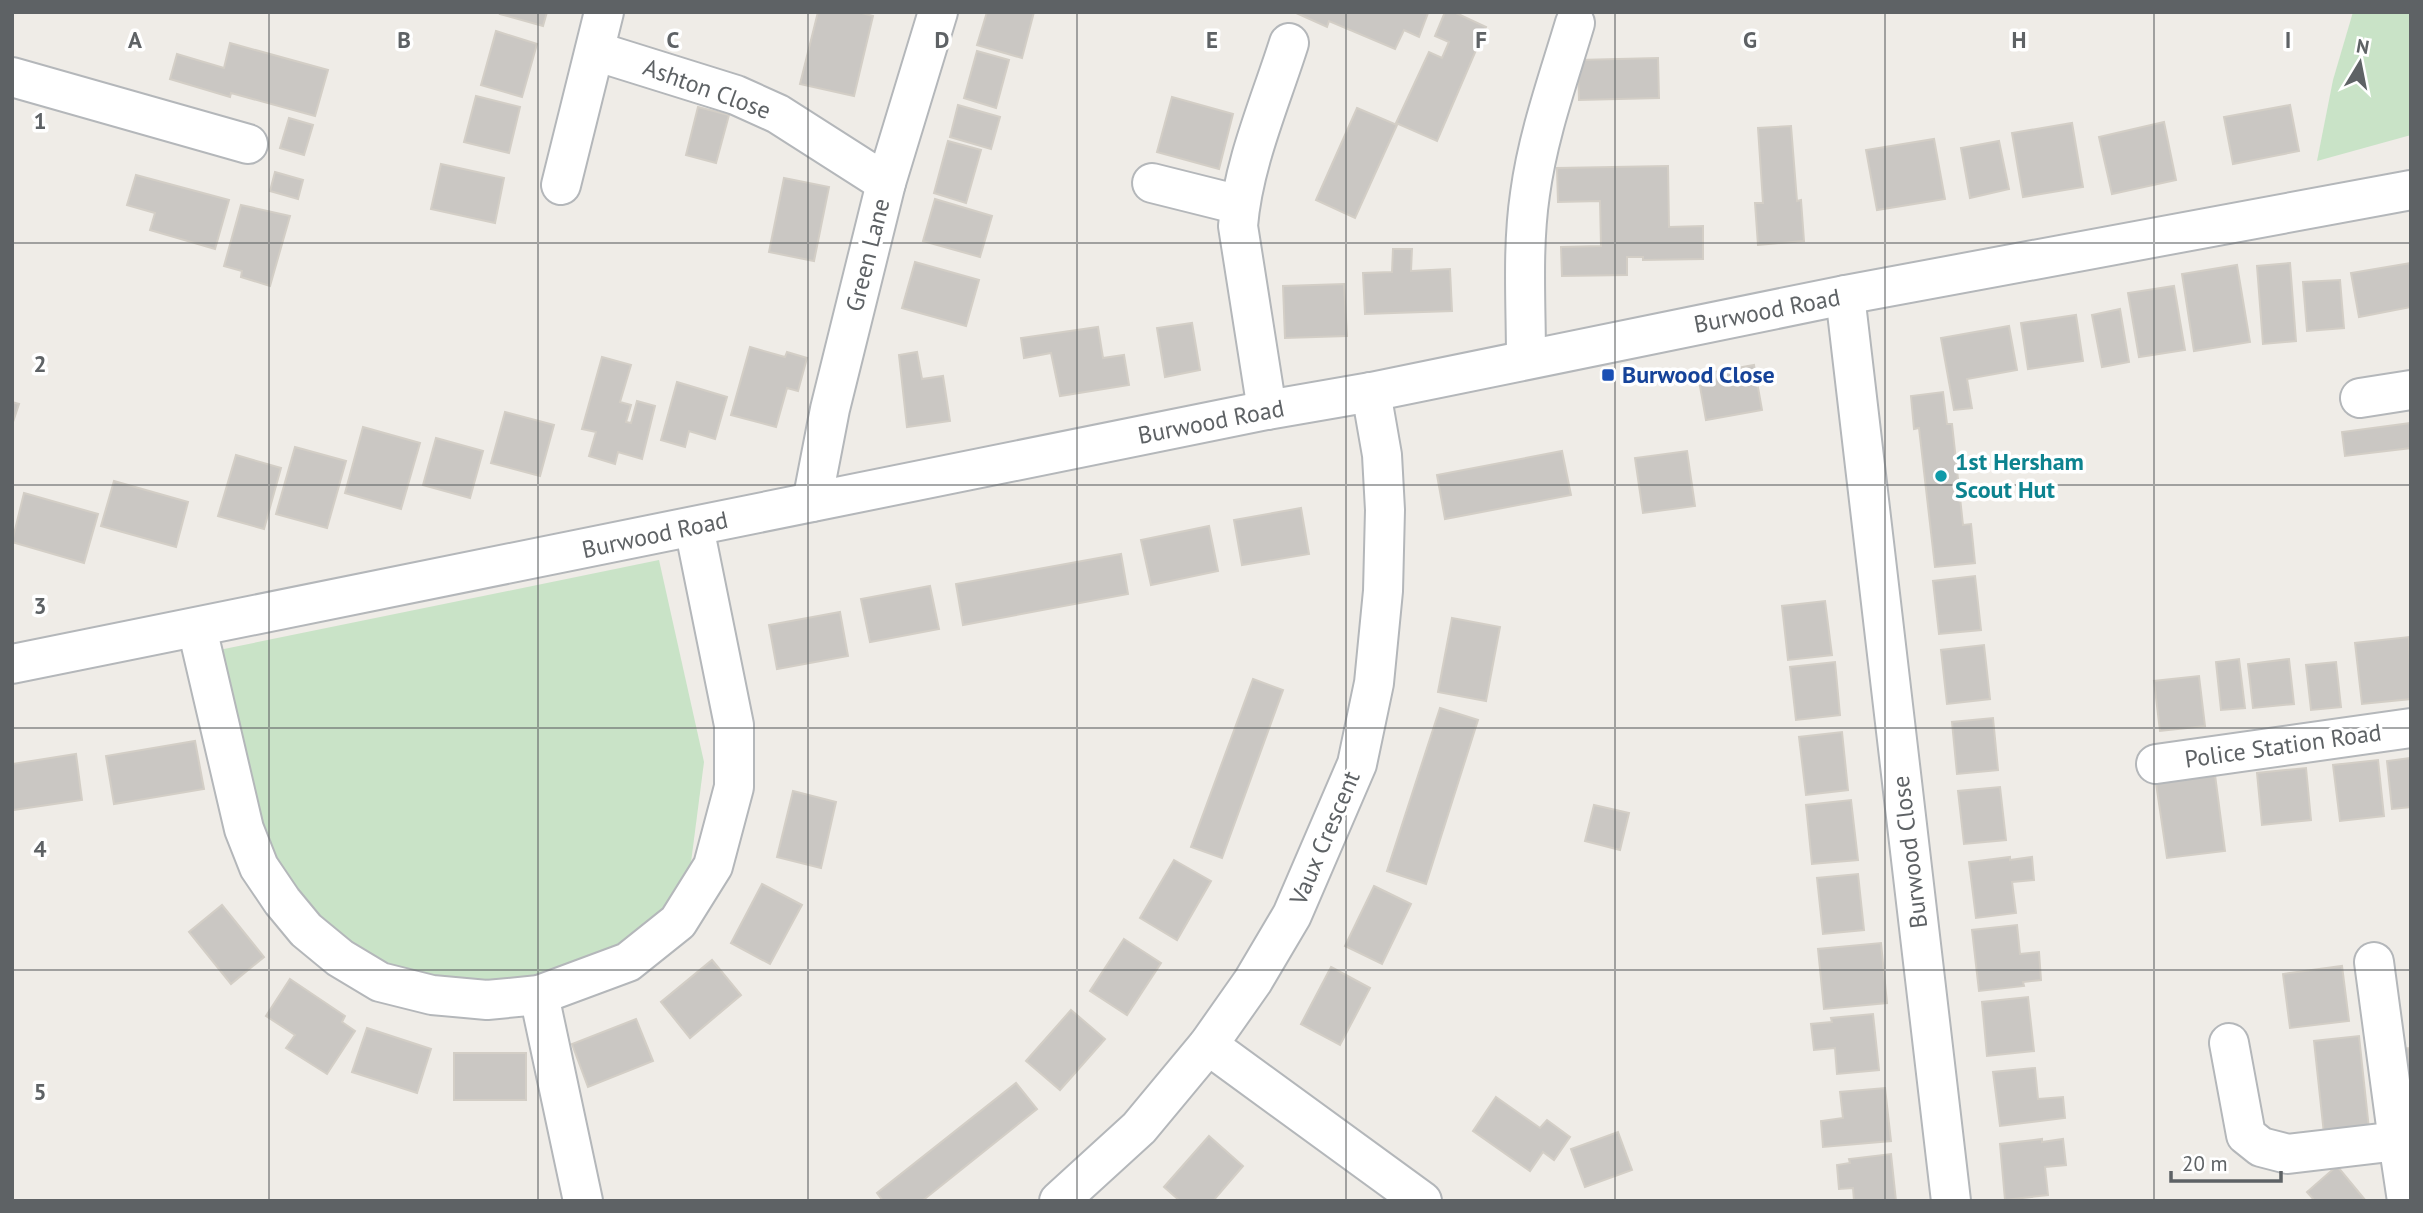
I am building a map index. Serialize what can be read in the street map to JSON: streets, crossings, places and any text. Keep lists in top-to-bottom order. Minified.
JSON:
{"streets":{"street":["Ashton Close","Green Lane","Burwood Road","Police Station Road","Vaux Crescent","Burwood Close"]},"crossings":[["Ashton Close","Green Lane"],["Green Lane","Burwood Road"],["Burwood Road","Vaux Crescent"],["Burwood Road","Burwood Close"]],"places":{"transit":["Burwood Close"],"other":["1st Hersham Scout Hut"]},"scale_bar":"20 m","north":"top","grid":{"columns":["A","B","C","D","E","F","G","H","I"],"rows":["1","2","3","4","5"]}}
